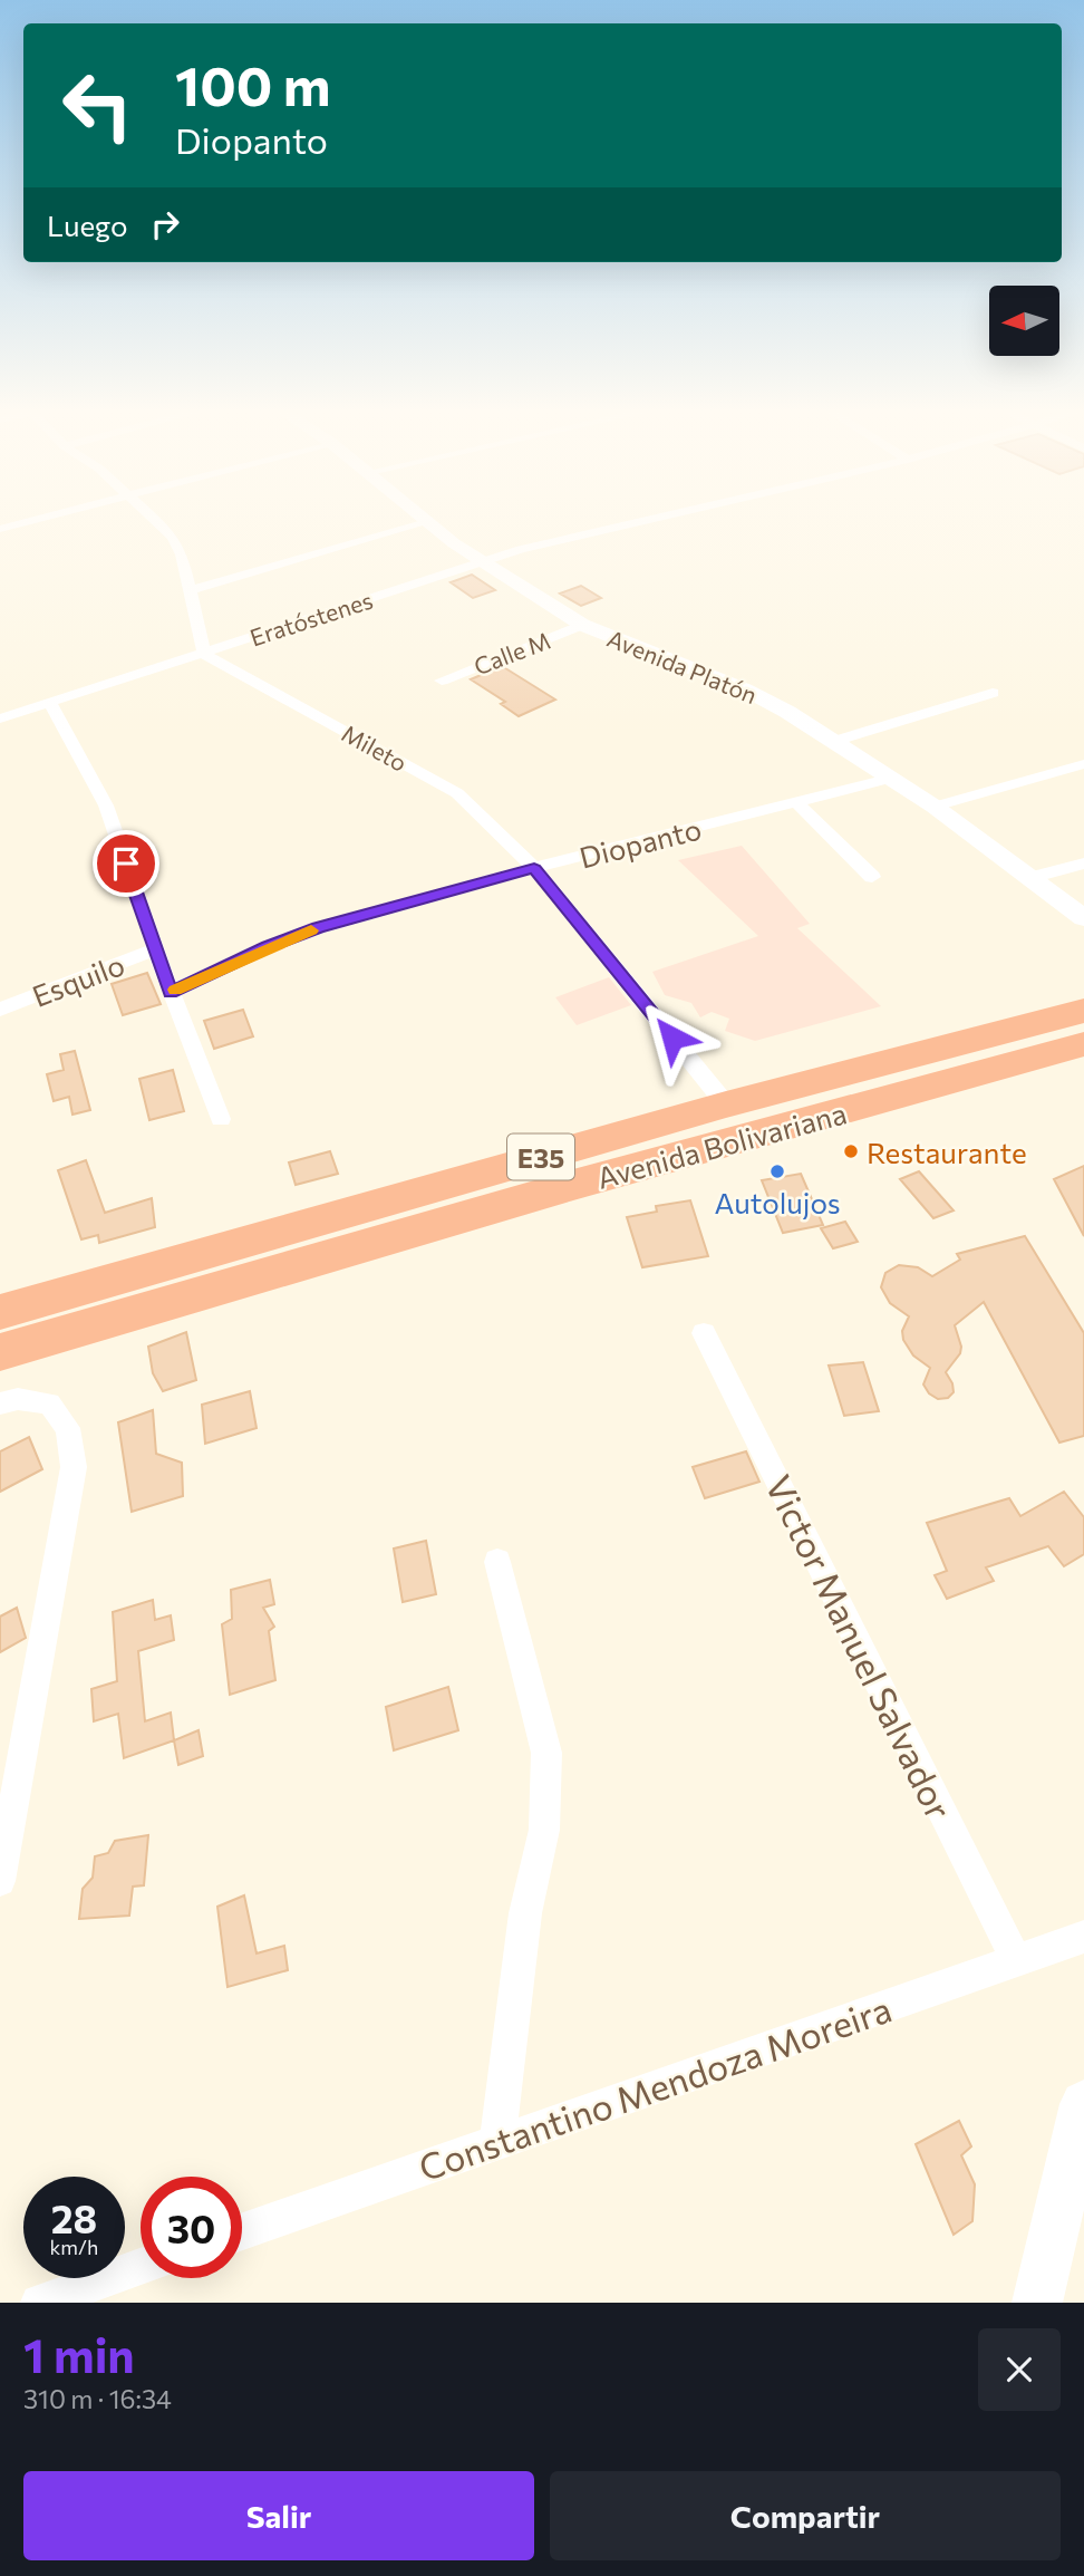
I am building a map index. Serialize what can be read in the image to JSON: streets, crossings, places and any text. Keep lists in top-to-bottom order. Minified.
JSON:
{"streets":{"highway":["Avenida Bolivariana","E35"],"street":["Eratóstenes","Calle M","Avenida Platón","Mileto","Diopanto","Esquilo","Victor Manuel Salvador","Constantino Mendoza Moreira"]},"crossings":[["Eratóstenes","Avenida Platón"],["Eratóstenes","Mileto"],["Calle M","Avenida Platón"],["Avenida Platón","Diopanto"],["Mileto","Diopanto"],["Mileto","Avenida Bolivariana"],["Victor Manuel Salvador","Constantino Mendoza Moreira"]],"places":["Restaurante","Autolujos"],"north":"left","page":{"turn":["100 m","Diopanto"],"then":"Luego","speed":"28 km/h","limit":"30","heading":["1 min","310 m · 16:34"],"buttons":["Salir","Compartir"]}}
